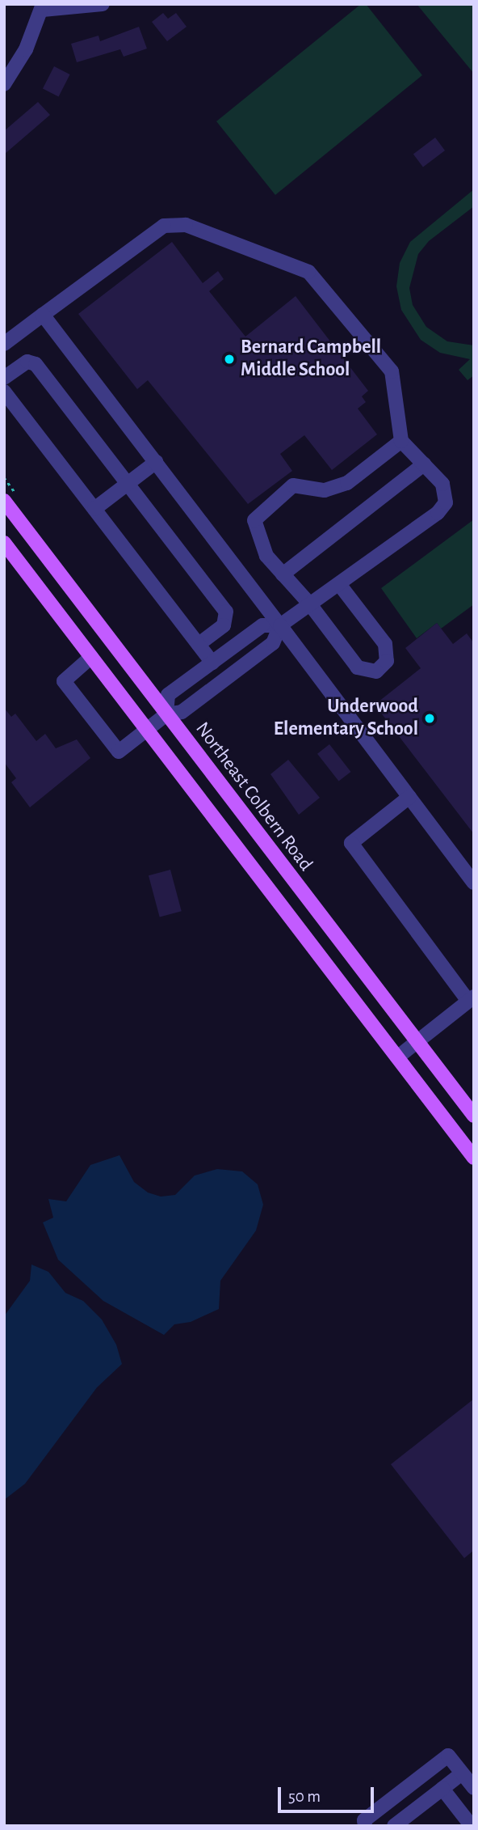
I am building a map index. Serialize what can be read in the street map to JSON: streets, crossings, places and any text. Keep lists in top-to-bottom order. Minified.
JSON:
{"streets":{"main road":["Northeast Colbern Road"]},"places":["Bernard Campbell Middle School","Underwood Elementary School"],"scale_bar":"50 m"}
